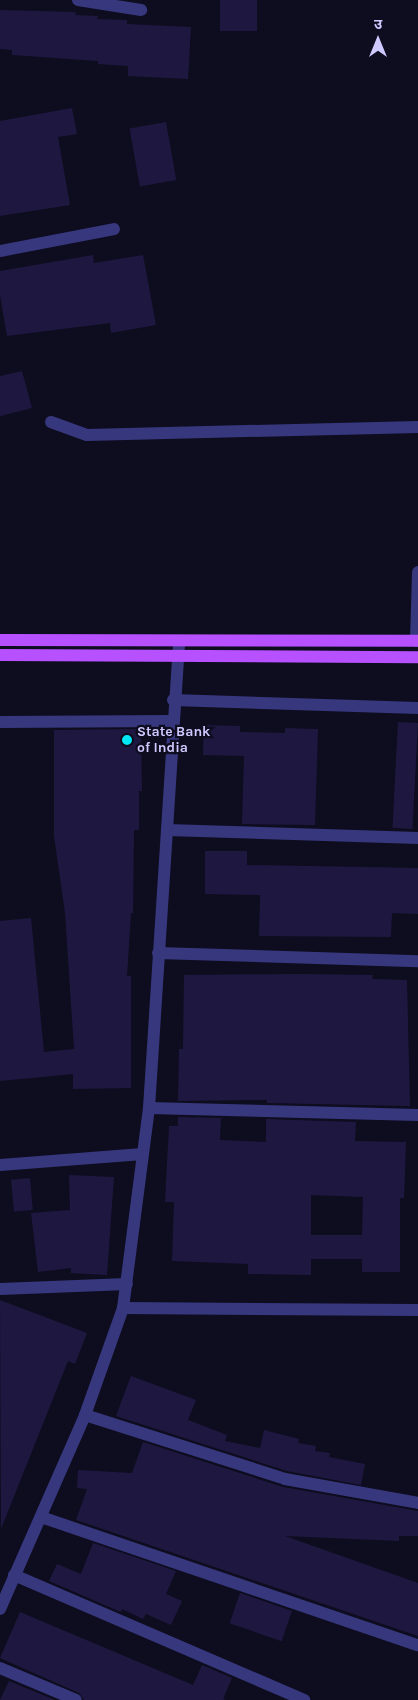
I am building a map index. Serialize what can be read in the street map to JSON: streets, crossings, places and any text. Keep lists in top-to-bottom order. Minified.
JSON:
{"places":["State Bank of India"],"north":"top"}
